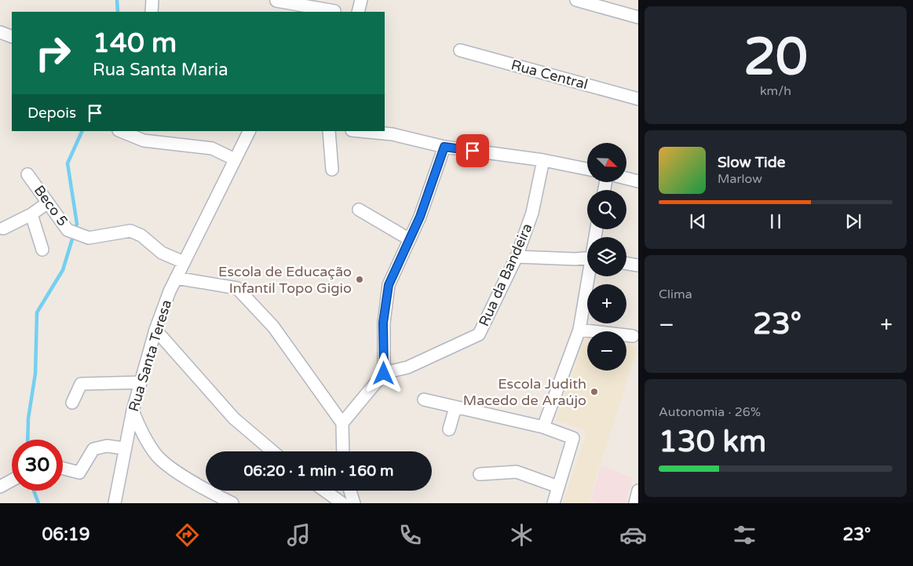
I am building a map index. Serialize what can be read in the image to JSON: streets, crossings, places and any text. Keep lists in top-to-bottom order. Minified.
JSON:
{"streets":{"street":["Rua Central","Beco 5","Rua da Bandeira","Rua Santa Teresa"]},"crossings":[["Beco 5","Rua Santa Teresa"]],"places":["Escola de Educação Infantil Topo Gigio","Escola Judith Macedo de Araújo"],"north":"bottom right","page":{"tile":[["20","km/h"],"Clima",["Autonomia · 26%","130 km"]],"turn":["140 m","Rua Santa Maria"],"then":"Depois","map_buttons":["+","−"],"song":["Slow Tide","Marlow"],"heat":["−","23°","+"],"limit":"30","trip":"06:20 · 1 min · 160 m","tabs":["06:19","23°"]}}
